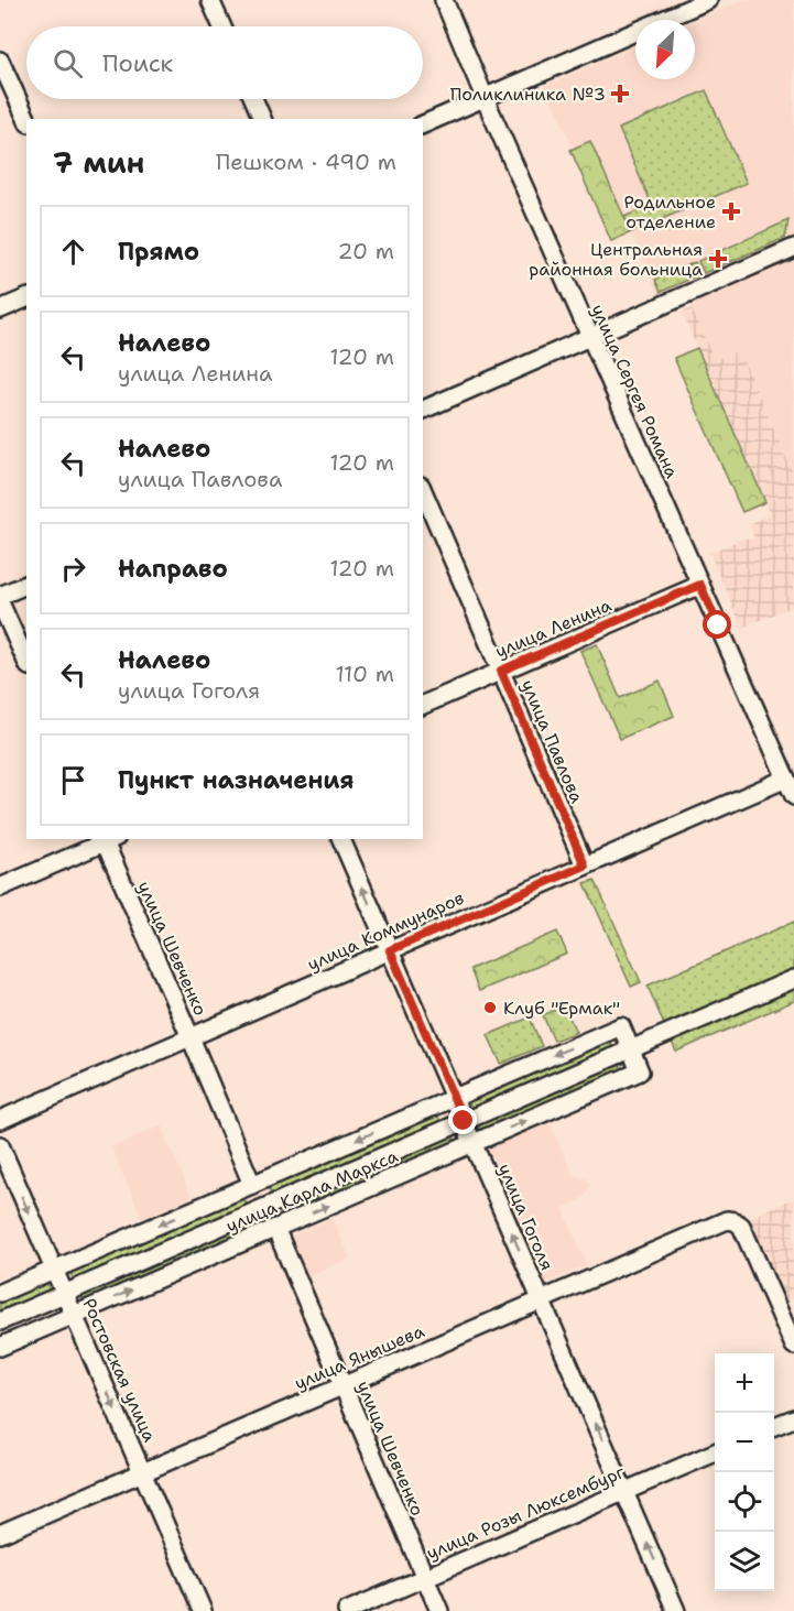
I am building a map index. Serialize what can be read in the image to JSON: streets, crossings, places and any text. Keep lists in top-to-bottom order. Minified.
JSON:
{"streets":{"street":["улица Сергея Романа","улица Ленина","улица Павлова","улица Коммунаров","улица Шевченко","улица Карла Маркса","улица Гоголя","улица Янышева","Ростовская улица","улица Розы Люксембург"]},"crossings":[["улица Сергея Романа","улица Ленина"],["улица Сергея Романа","улица Коммунаров"],["улица Ленина","улица Павлова"],["улица Павлова","улица Коммунаров"],["улица Коммунаров","улица Шевченко"],["улица Коммунаров","улица Гоголя"],["улица Шевченко","улица Карла Маркса"],["улица Шевченко","улица Янышева"],["улица Шевченко","улица Розы Люксембург"],["улица Карла Маркса","улица Гоголя"],["улица Карла Маркса","Ростовская улица"],["улица Гоголя","улица Янышева"],["улица Гоголя","улица Розы Люксембург"],["улица Янышева","Ростовская улица"]],"one_way":["улица Гоголя","Ростовская улица"],"places":{"health":["Поликлиника №3","Родильное отделение","Центральная районная больница"],"other":["Клуб \"Ермак\""]},"north":"bottom left","page":{"search":"Поиск","heading":["7 мин","Пешком · 490 m"],"list":[["Прямо","20 m"],["Налево","улица Ленина","120 m"],["Налево","улица Павлова","120 m"],["Направо","120 m"],["Налево","улица Гоголя","110 m"],"Пункт назначения"],"map_buttons":["+","−"]}}
